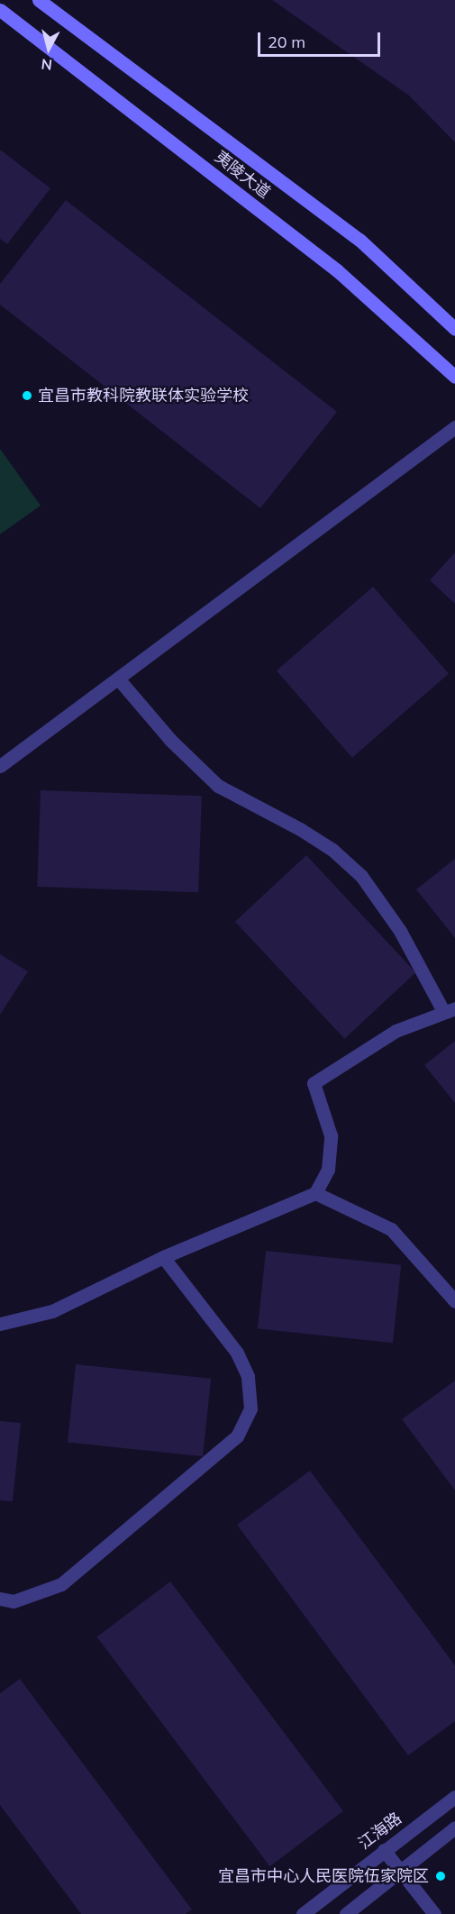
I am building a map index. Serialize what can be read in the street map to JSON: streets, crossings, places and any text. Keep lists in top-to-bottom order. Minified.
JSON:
{"streets":{"main road":["夷陵大道"],"street":["江海路"]},"places":["宜昌市教科院教联体实验学校","宜昌市中心人民医院伍家院区"],"scale_bar":"20 m","north":"bottom"}
